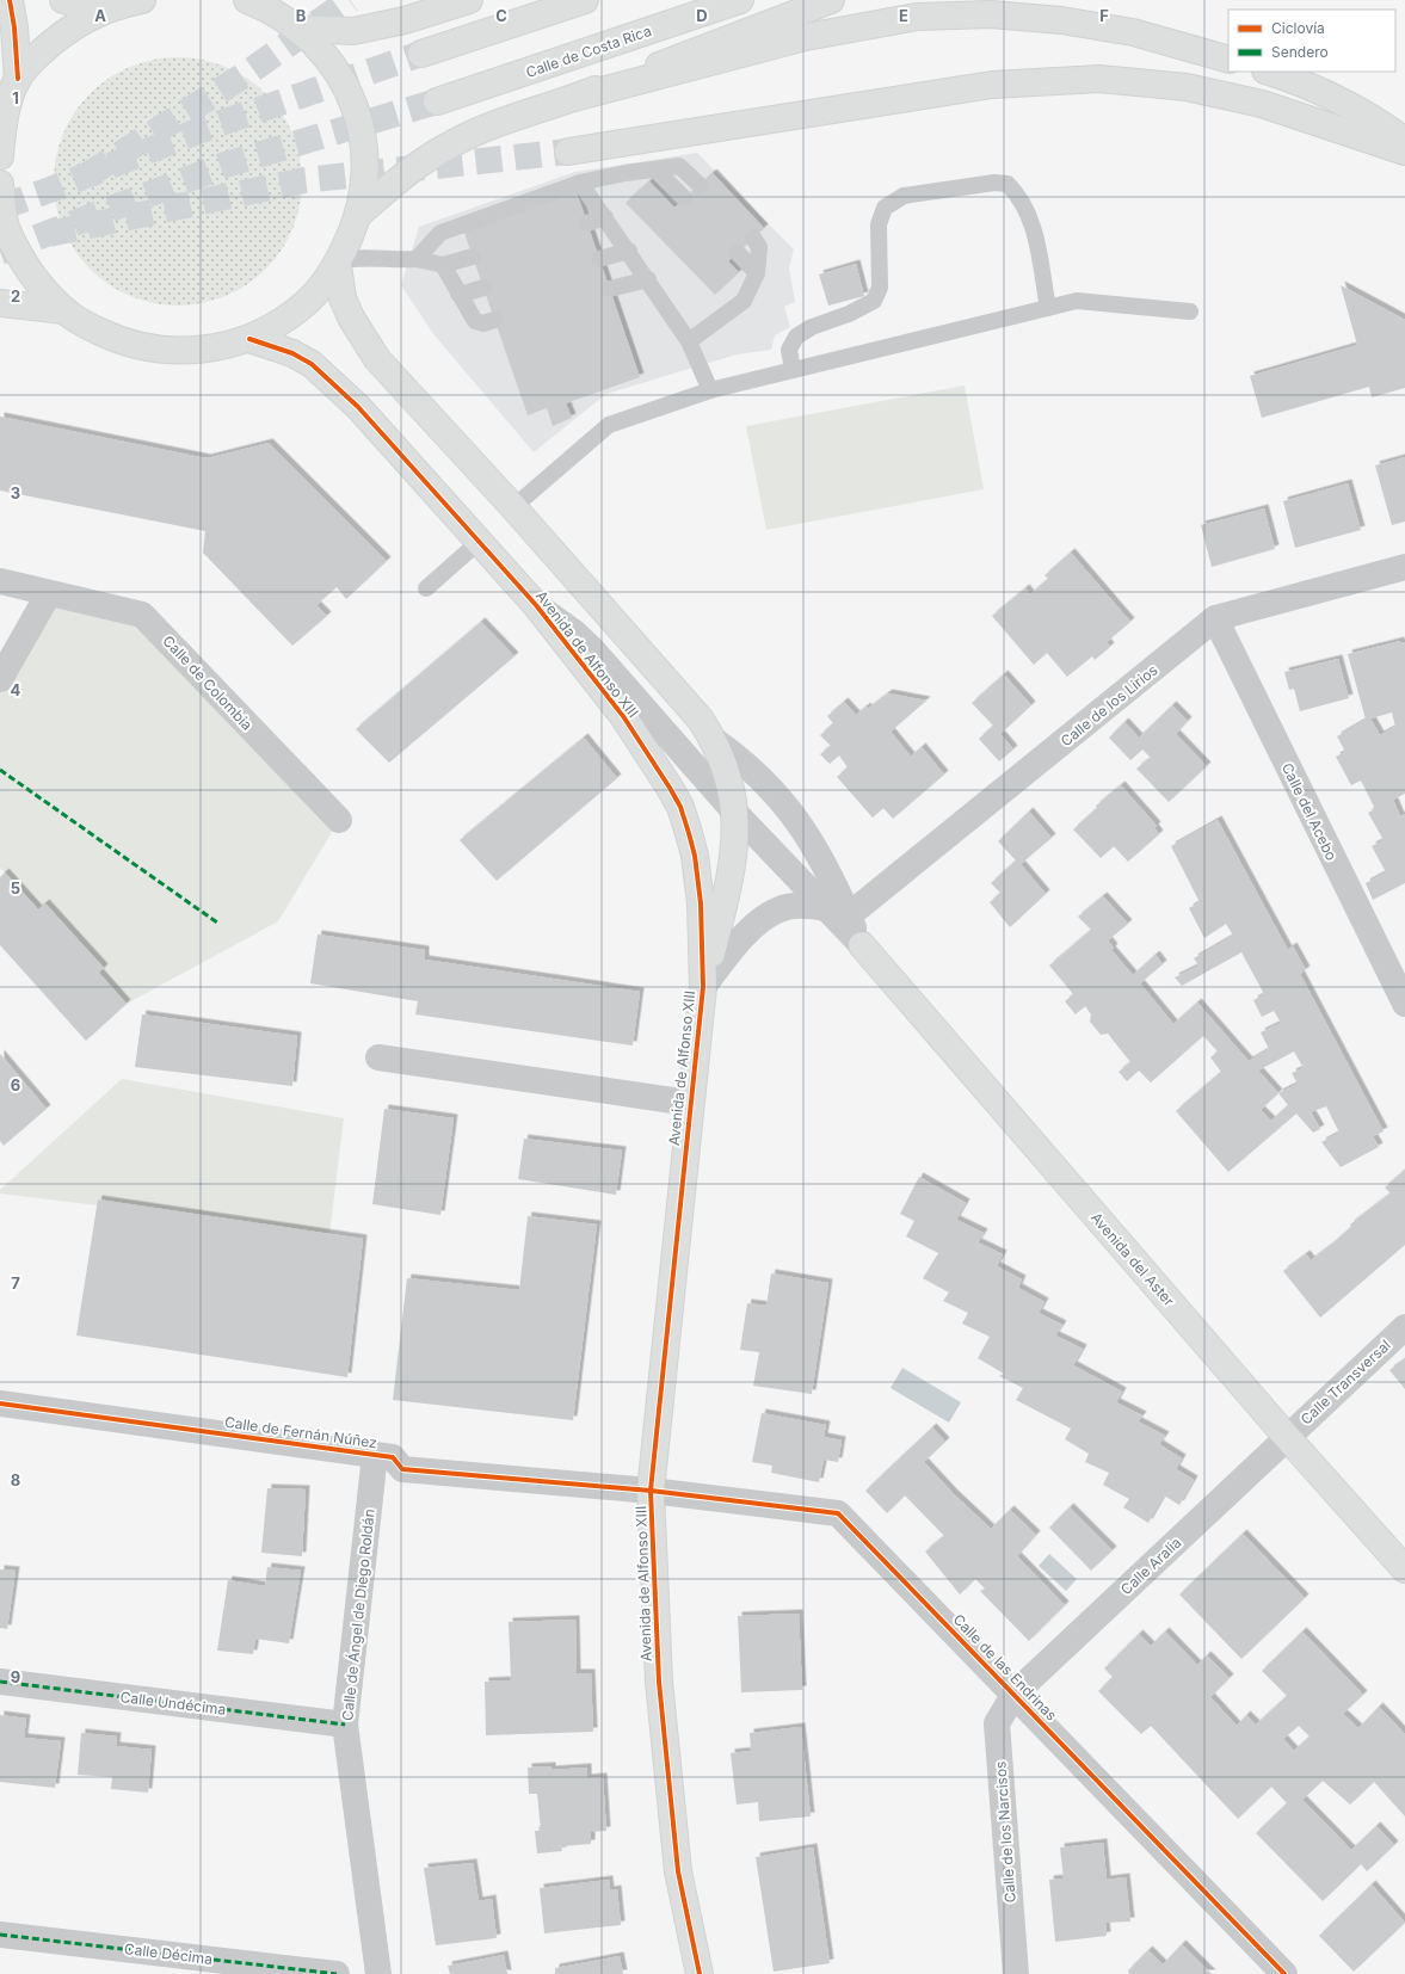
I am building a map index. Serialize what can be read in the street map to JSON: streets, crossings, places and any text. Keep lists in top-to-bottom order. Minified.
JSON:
{"streets":{"main road":["Calle de Costa Rica","Avenida de Alfonso XIII","Avenida del Aster"],"street":["Calle de Colombia","Calle de los Lirios","Calle del Acebo","Calle Transversal","Calle de Fernán Núñez","Calle Aralia","Calle de Ángel de Diego Roldán","Calle de las Endrinas","Calle Undécima","Calle de los Narcisos","Calle Décima"]},"crossings":[["Avenida de Alfonso XIII","Calle de Fernán Núñez"],["Avenida de Alfonso XIII","Calle de las Endrinas"],["Calle de los Lirios","Calle del Acebo"],["Avenida del Aster","Calle Transversal"],["Avenida del Aster","Calle Aralia"],["Calle Transversal","Calle Aralia"],["Calle de Fernán Núñez","Calle de Ángel de Diego Roldán"],["Calle de Fernán Núñez","Calle de las Endrinas"],["Calle Aralia","Calle de las Endrinas"],["Calle Aralia","Calle de los Narcisos"],["Calle de Ángel de Diego Roldán","Calle Undécima"],["Calle de las Endrinas","Calle de los Narcisos"]],"legend":["Ciclovía","Sendero"],"grid":{"columns":["A","B","C","D","E","F"],"rows":["1","2","3","4","5","6","7","8","9"]}}
